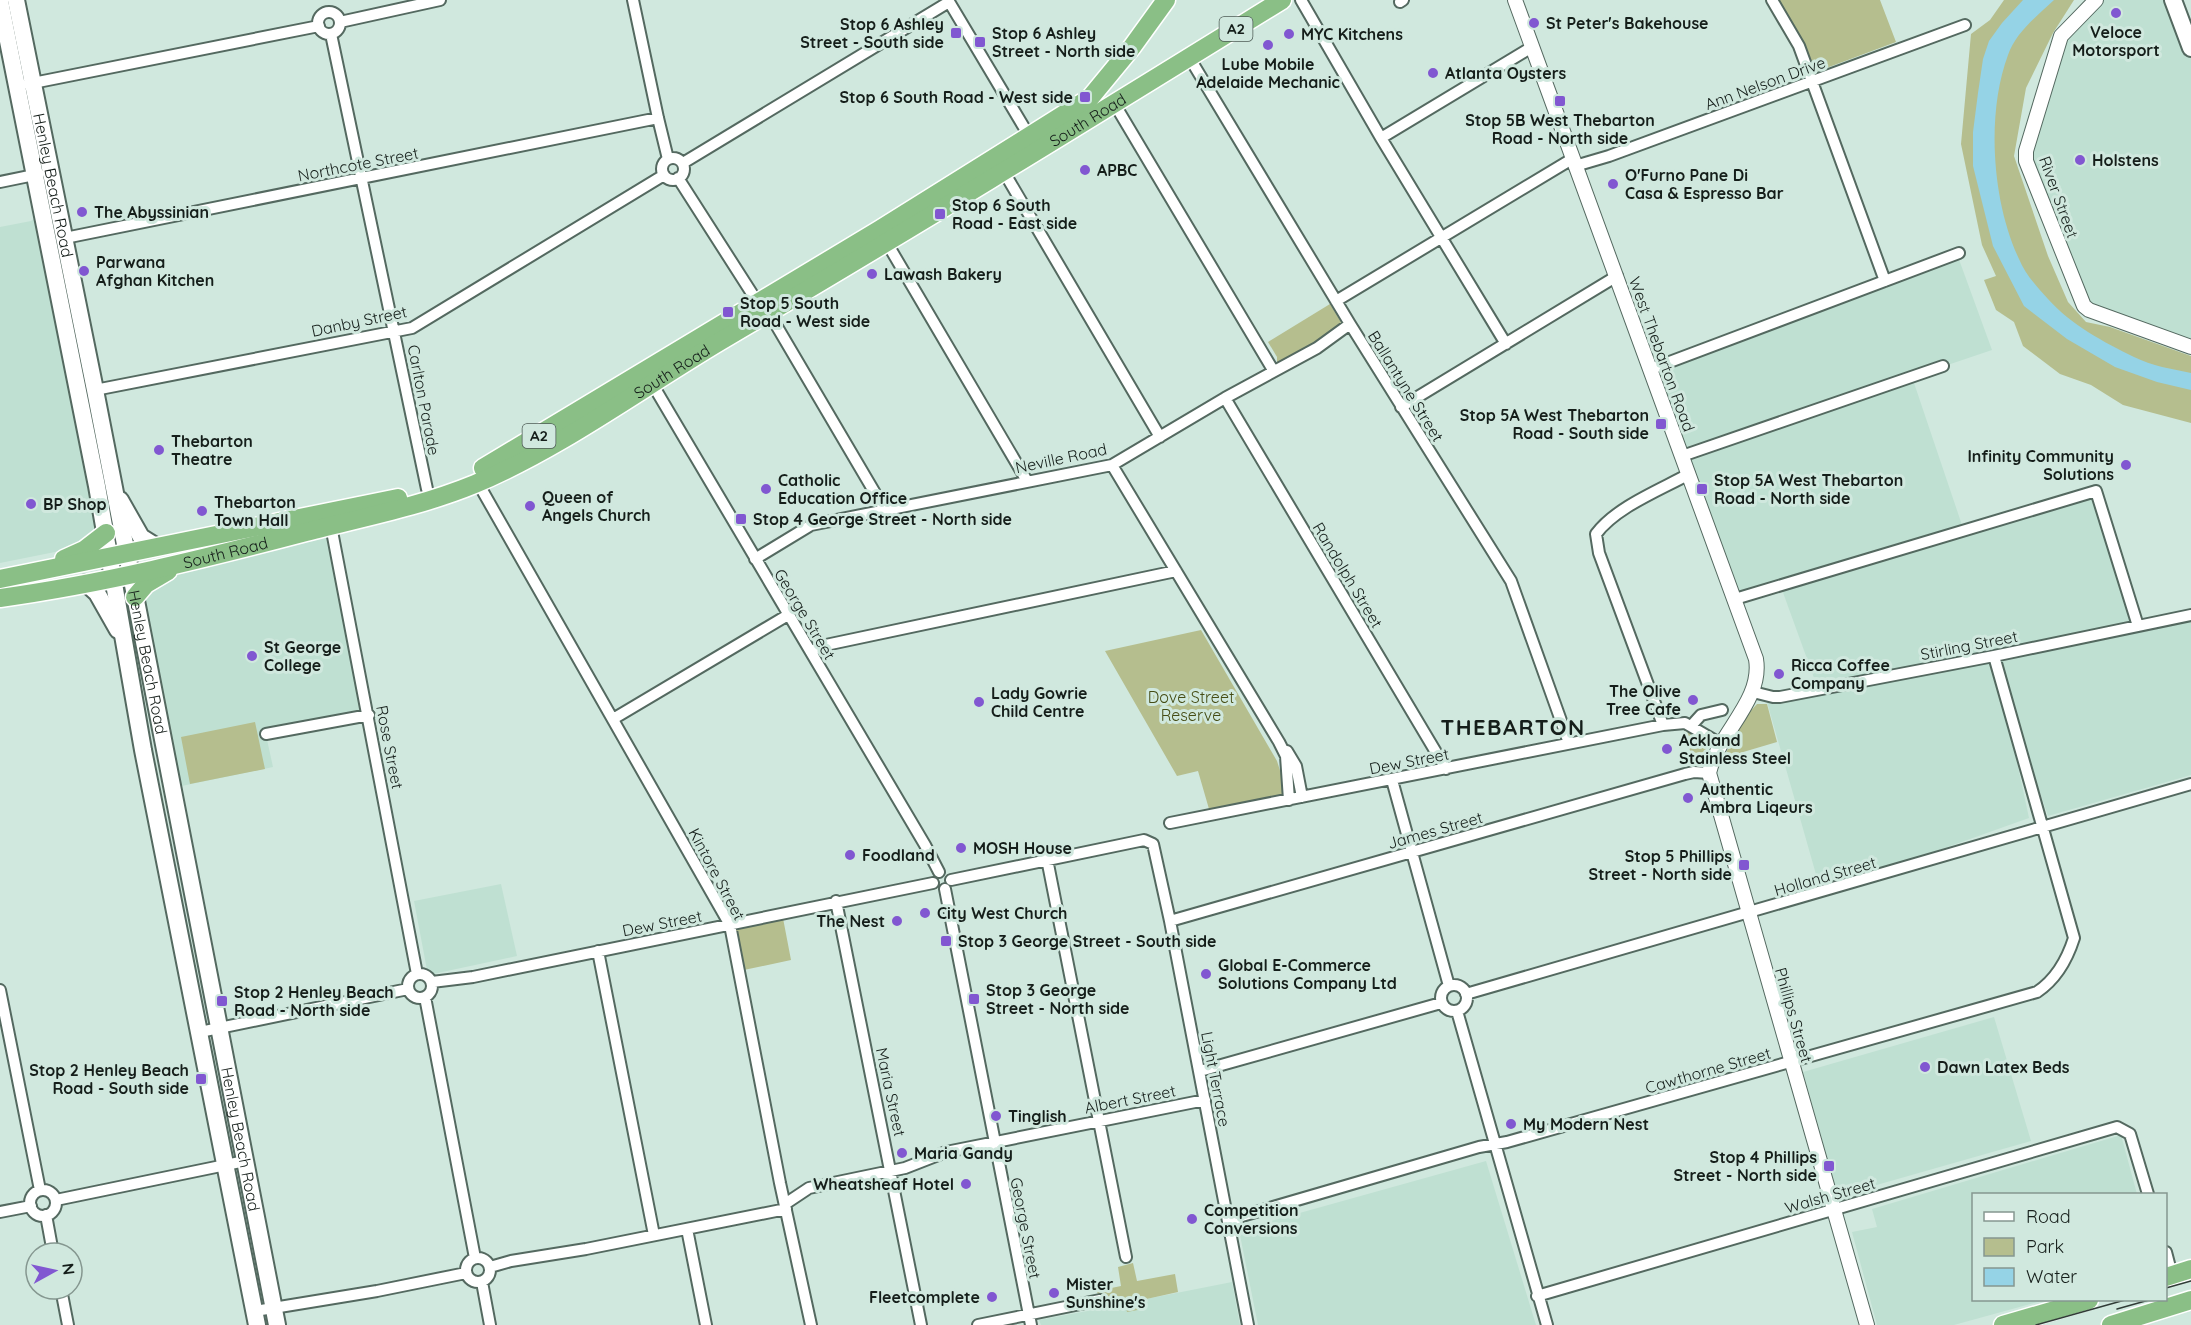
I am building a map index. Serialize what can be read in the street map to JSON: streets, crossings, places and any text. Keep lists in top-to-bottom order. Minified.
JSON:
{"streets":{"highway":["A2","South Road"],"main road":["Henley Beach Road"],"street":["Ann Nelson Drive","Northcote Street","River Street","Danby Street","West Thebarton Road","Ballantyne Street","Carlton Parade","Neville Road","Randolph Street","George Street","Stirling Street","Rose Street","Dew Street","James Street","Kintore Street","Holland Street","Phillips Street","Cawthorne Street","Light Terrace","Maria Street","Albert Street","Walsh Street"]},"crossings":[["Ann Nelson Drive","West Thebarton Road"],["Ann Nelson Drive","Ballantyne Street"],["South Road","Henley Beach Road"],["South Road","Ballantyne Street"],["South Road","Carlton Parade"],["South Road","George Street"],["South Road","Rose Street"],["South Road","Kintore Street"],["Northcote Street","Henley Beach Road"],["Northcote Street","Carlton Parade"],["Henley Beach Road","Danby Street"],["Danby Street","Carlton Parade"],["West Thebarton Road","Stirling Street"],["West Thebarton Road","Dew Street"],["Ballantyne Street","Neville Road"],["Ballantyne Street","Dew Street"],["Neville Road","Randolph Street"],["Neville Road","George Street"],["Randolph Street","Dew Street"],["George Street","Dew Street"],["George Street","Albert Street"],["Rose Street","Dew Street"],["Dew Street","Kintore Street"],["Dew Street","Maria Street"],["James Street","Phillips Street"],["James Street","Light Terrace"],["Kintore Street","Albert Street"],["Holland Street","Phillips Street"],["Holland Street","Cawthorne Street"],["Phillips Street","Cawthorne Street"],["Phillips Street","Walsh Street"],["Cawthorne Street","Light Terrace"],["Light Terrace","Albert Street"],["Maria Street","Albert Street"]],"districts":["THEBARTON"],"parks":["Dove Street Reserve"],"places":{"other":["Veloce Motorsport","St Peter's Bakehouse","MYC Kitchens","Lube Mobile Adelaide Mechanic","Atlanta Oysters","Holstens","APBC","O'Furno Pane Di Casa & Espresso Bar","The Abyssinian","Parwana Afghan Kitchen","Lawash Bakery","Thebarton Theatre","Infinity Community Solutions","Catholic Education Office","BP Shop","Queen of Angels Church","Thebarton Town Hall","St George College","Ricca Coffee Company","The Olive Tree Cafe","Lady Gowrie Child Centre","Ackland Stainless Steel","Authentic Ambra Liqeurs","MOSH House","Foodland","City West Church","The Nest","Global E-Commerce Solutions Company Ltd","Dawn Latex Beds","Tinglish","My Modern Nest","Maria Gandy","Wheatsheaf Hotel","Competition Conversions","Mister Sunshine's","Fleetcomplete"],"transit":["Stop 6 Ashley Street - South side","Stop 6 Ashley Street - North side","Stop 6 South Road - West side","Stop 5B West Thebarton Road - North side","Stop 6 South Road - East side","Stop 5 South Road - West side","Stop 5A West Thebarton Road - South side","Stop 5A West Thebarton Road - North side","Stop 4 George Street - North side","Stop 5 Phillips Street - North side","Stop 3 George Street - South side","Stop 3 George Street - North side","Stop 2 Henley Beach Road - North side","Stop 2 Henley Beach Road - South side","Stop 4 Phillips Street - North side"]},"legend":["Road","Park","Water"],"north":"right"}
